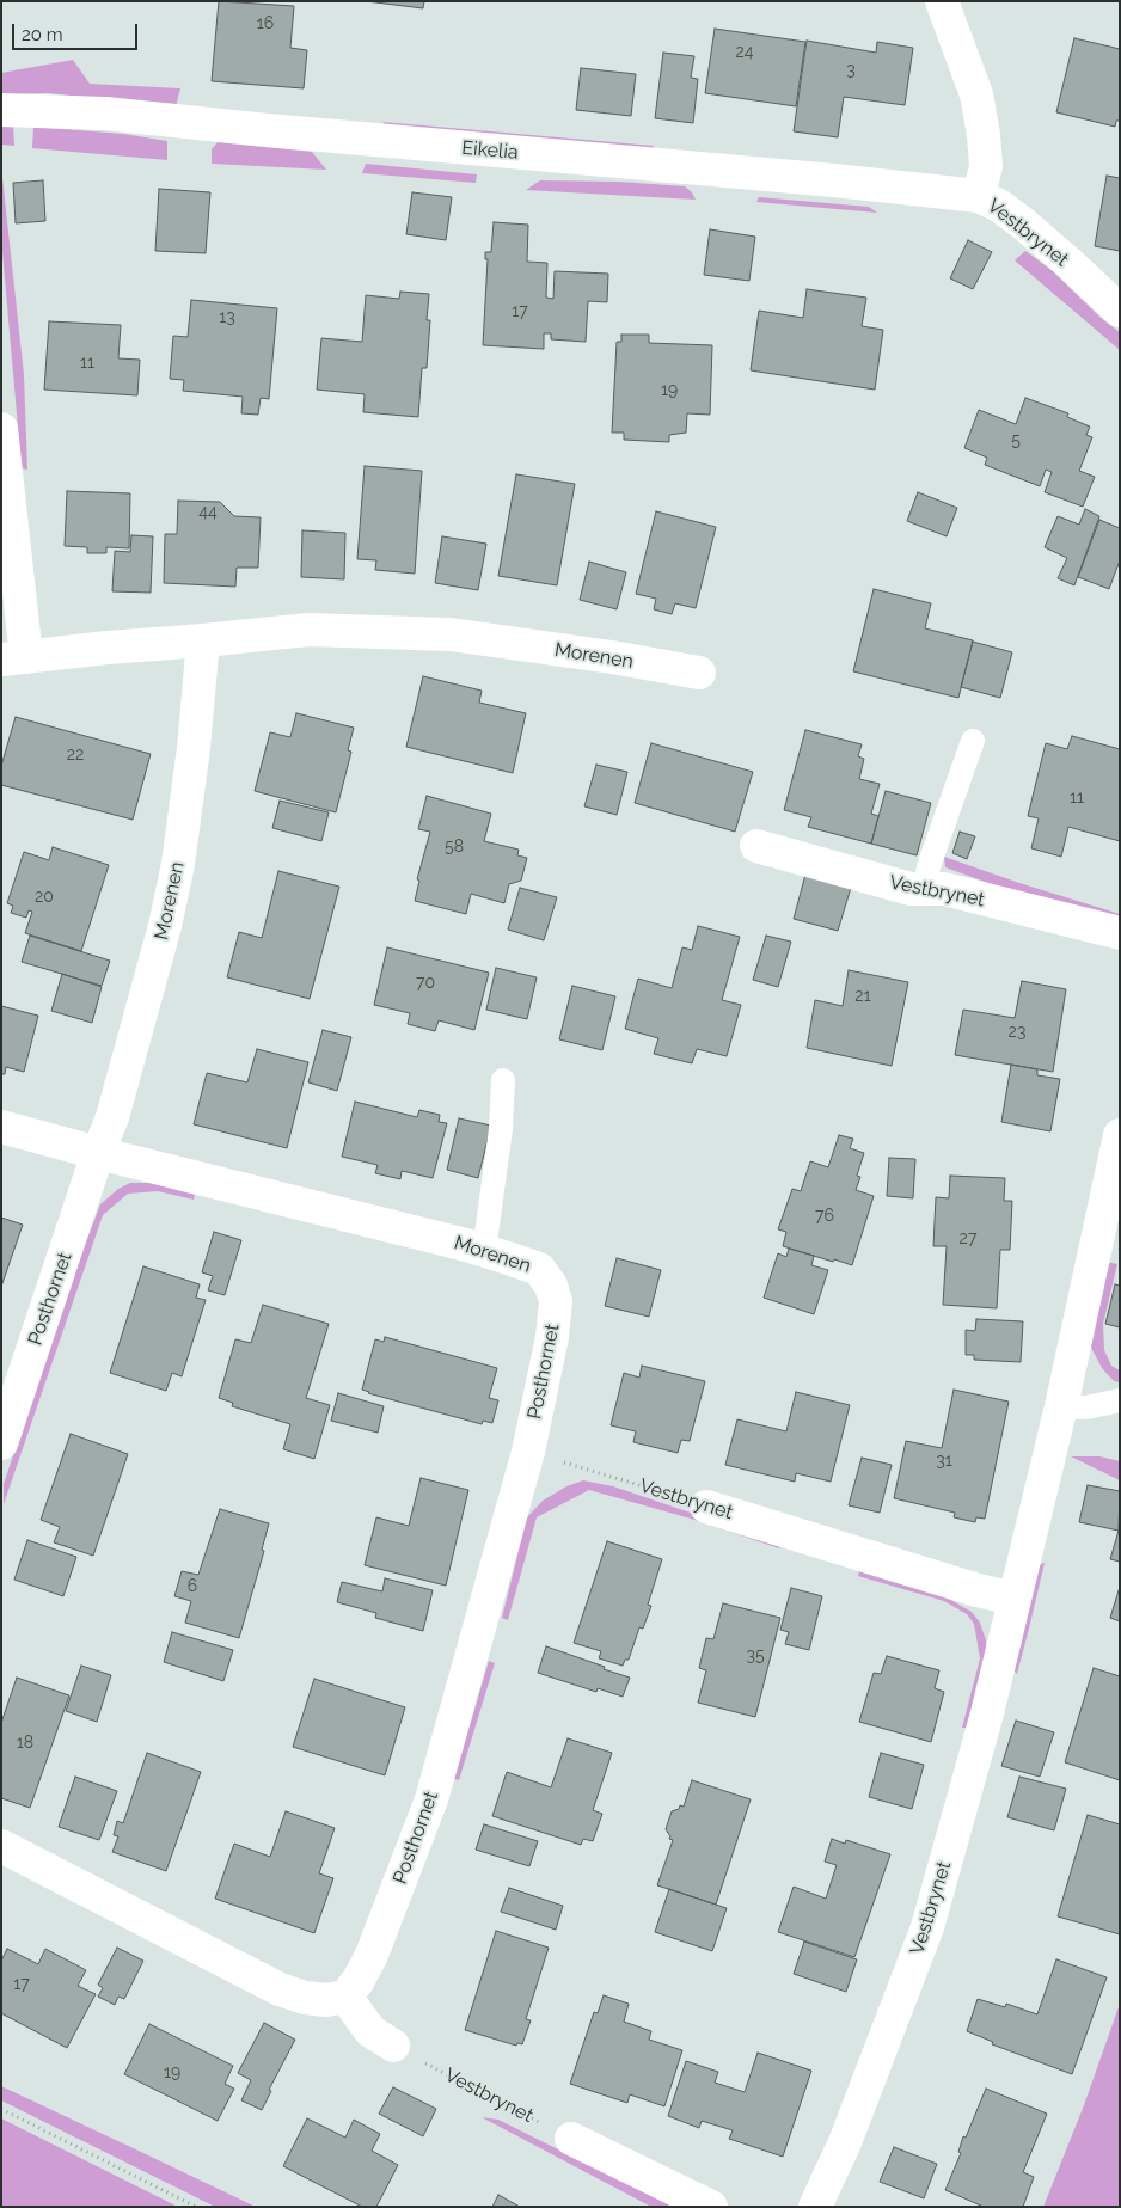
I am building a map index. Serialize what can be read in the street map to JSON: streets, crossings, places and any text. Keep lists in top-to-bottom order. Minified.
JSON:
{"streets":{"street":["Eikelia","Vestbrynet","Morenen","Posthornet"]},"crossings":[["Eikelia","Vestbrynet"],["Vestbrynet","Posthornet"],["Morenen","Posthornet"]],"house_numbers":["16","24","3","17","13","11","19","5","44","22","11","58","20","70","21","23","76","27","31","6","35","18","17","19"],"scale_bar":"20 m"}
